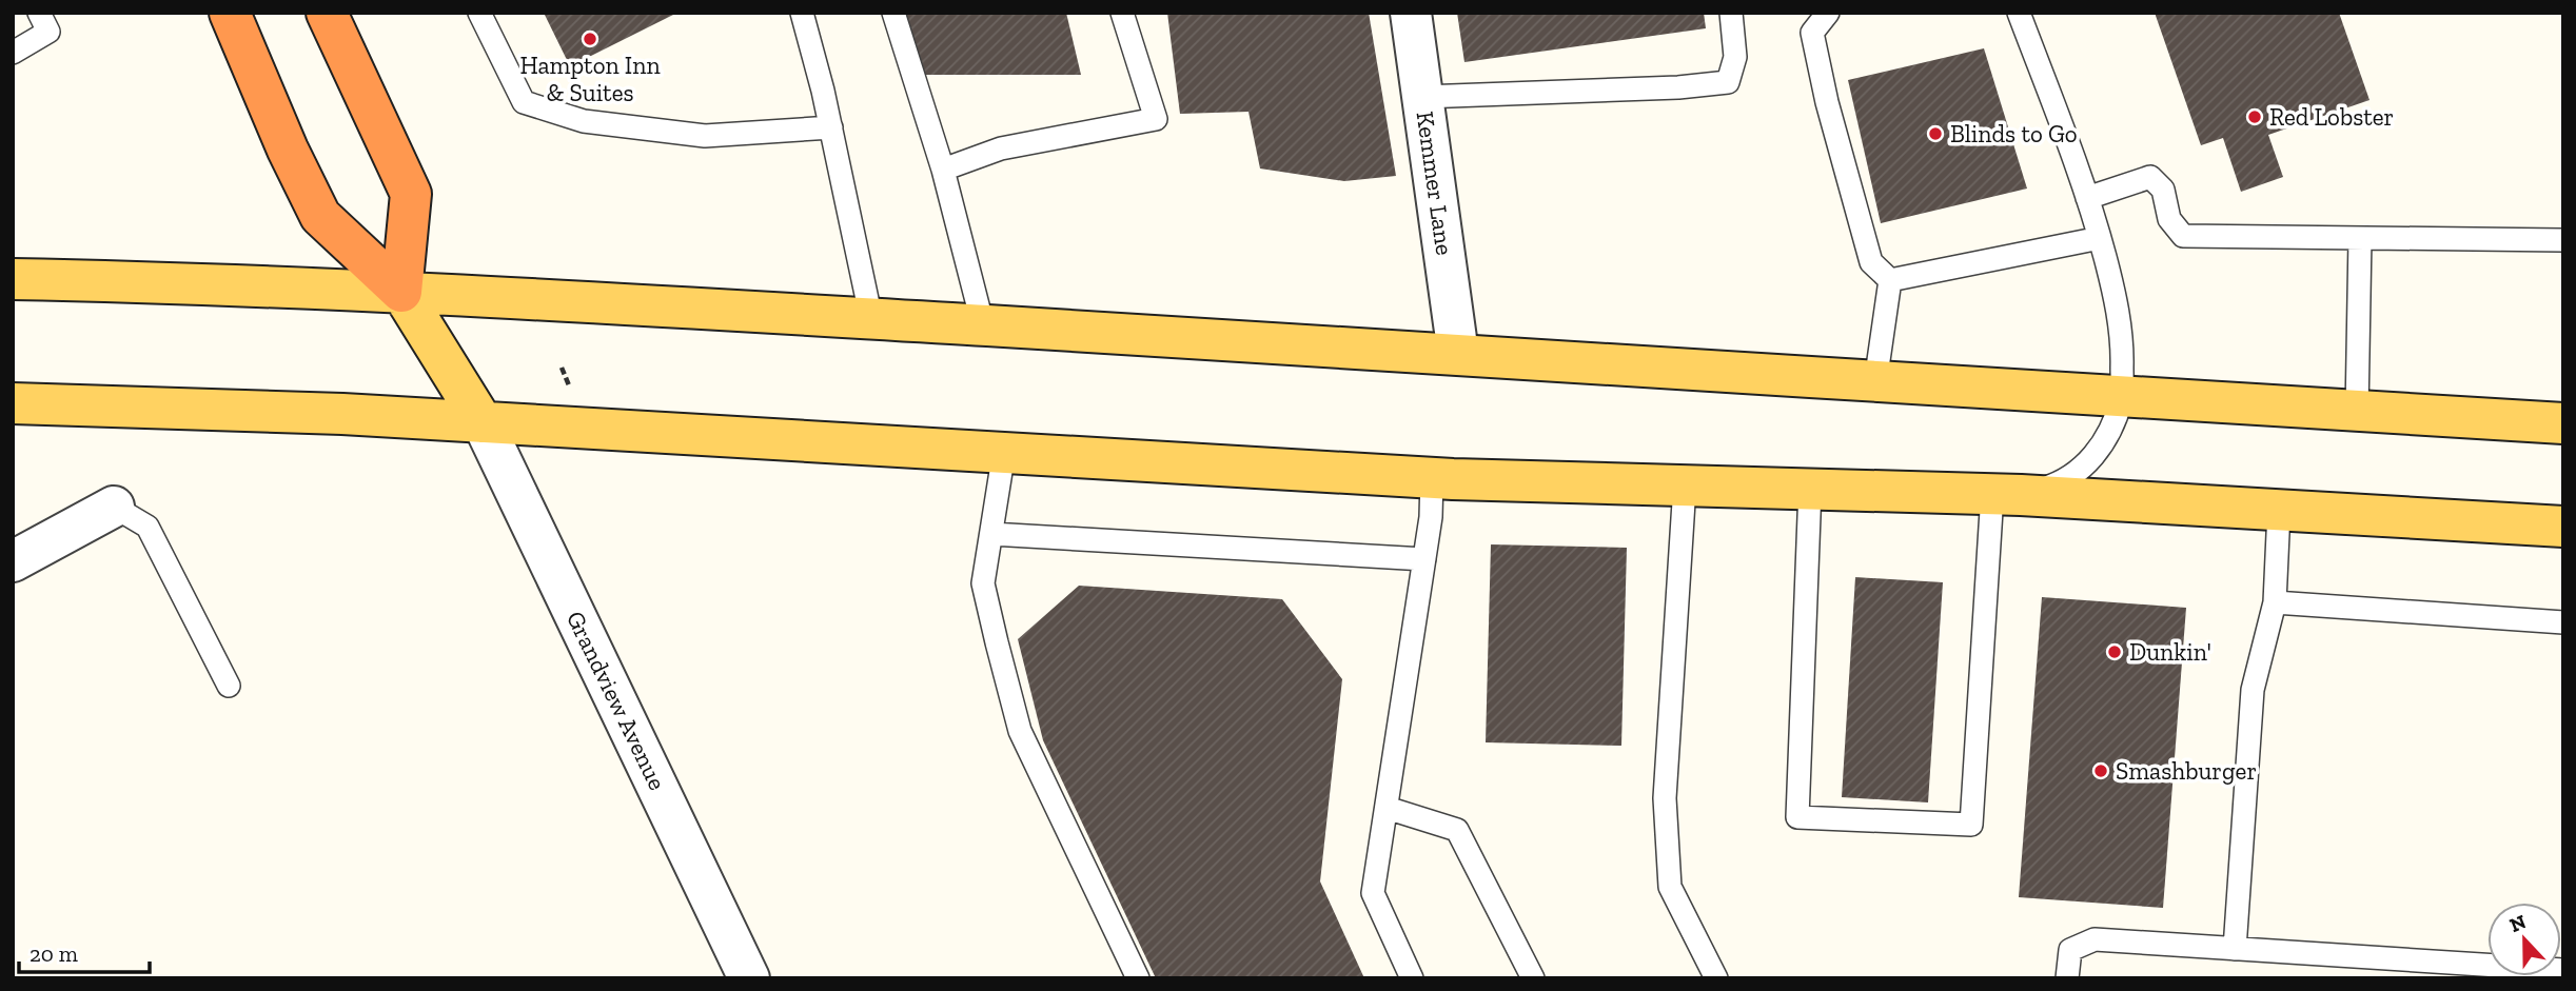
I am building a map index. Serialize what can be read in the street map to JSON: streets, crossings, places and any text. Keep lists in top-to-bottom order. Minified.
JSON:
{"streets":{"street":["Kemmer Lane","Grandview Avenue"]},"places":["Hampton Inn & Suites","Red Lobster","Blinds to Go","Dunkin'","Smashburger"],"scale_bar":"20 m","north":"top"}
